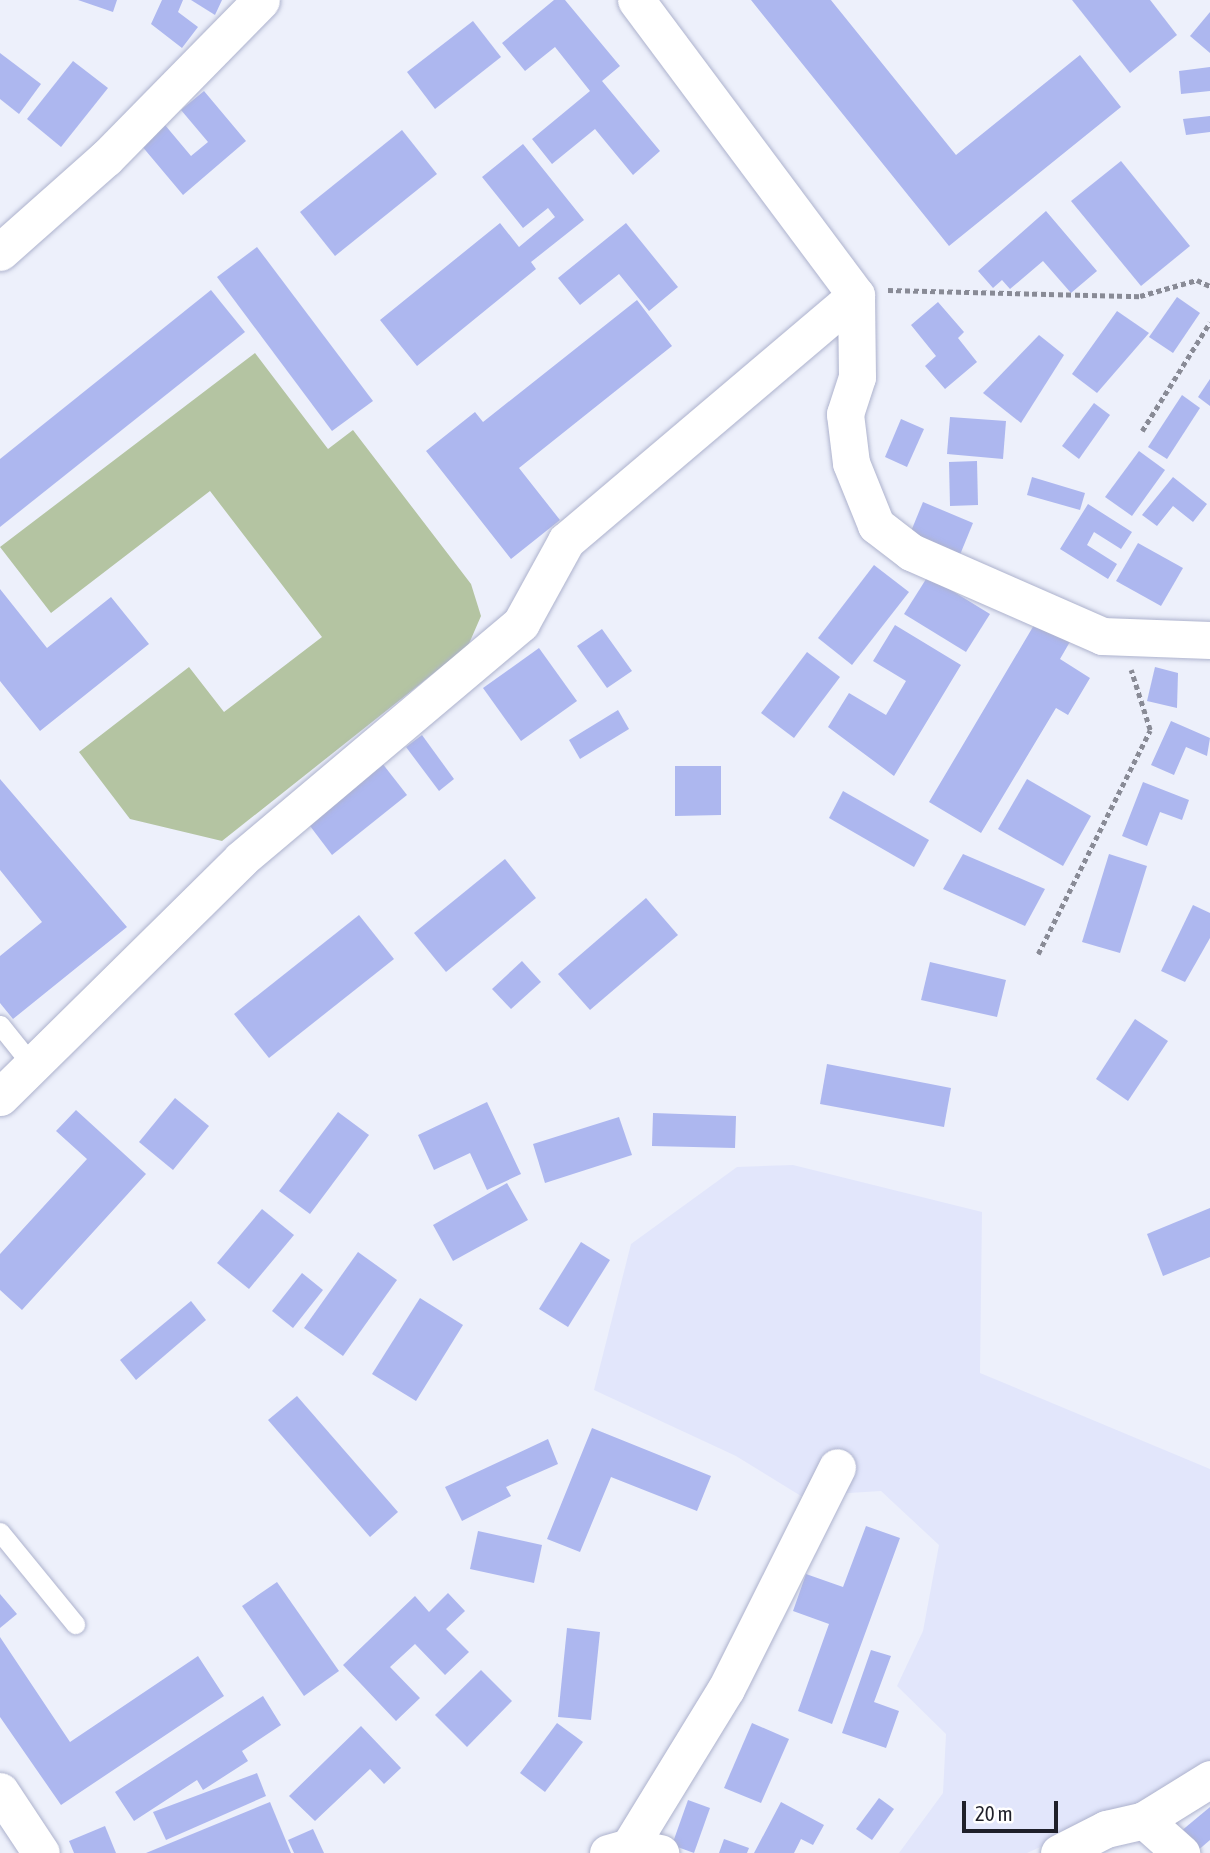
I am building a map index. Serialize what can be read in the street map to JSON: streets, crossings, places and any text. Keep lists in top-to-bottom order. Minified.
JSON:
{"scale_bar":"20 m"}
